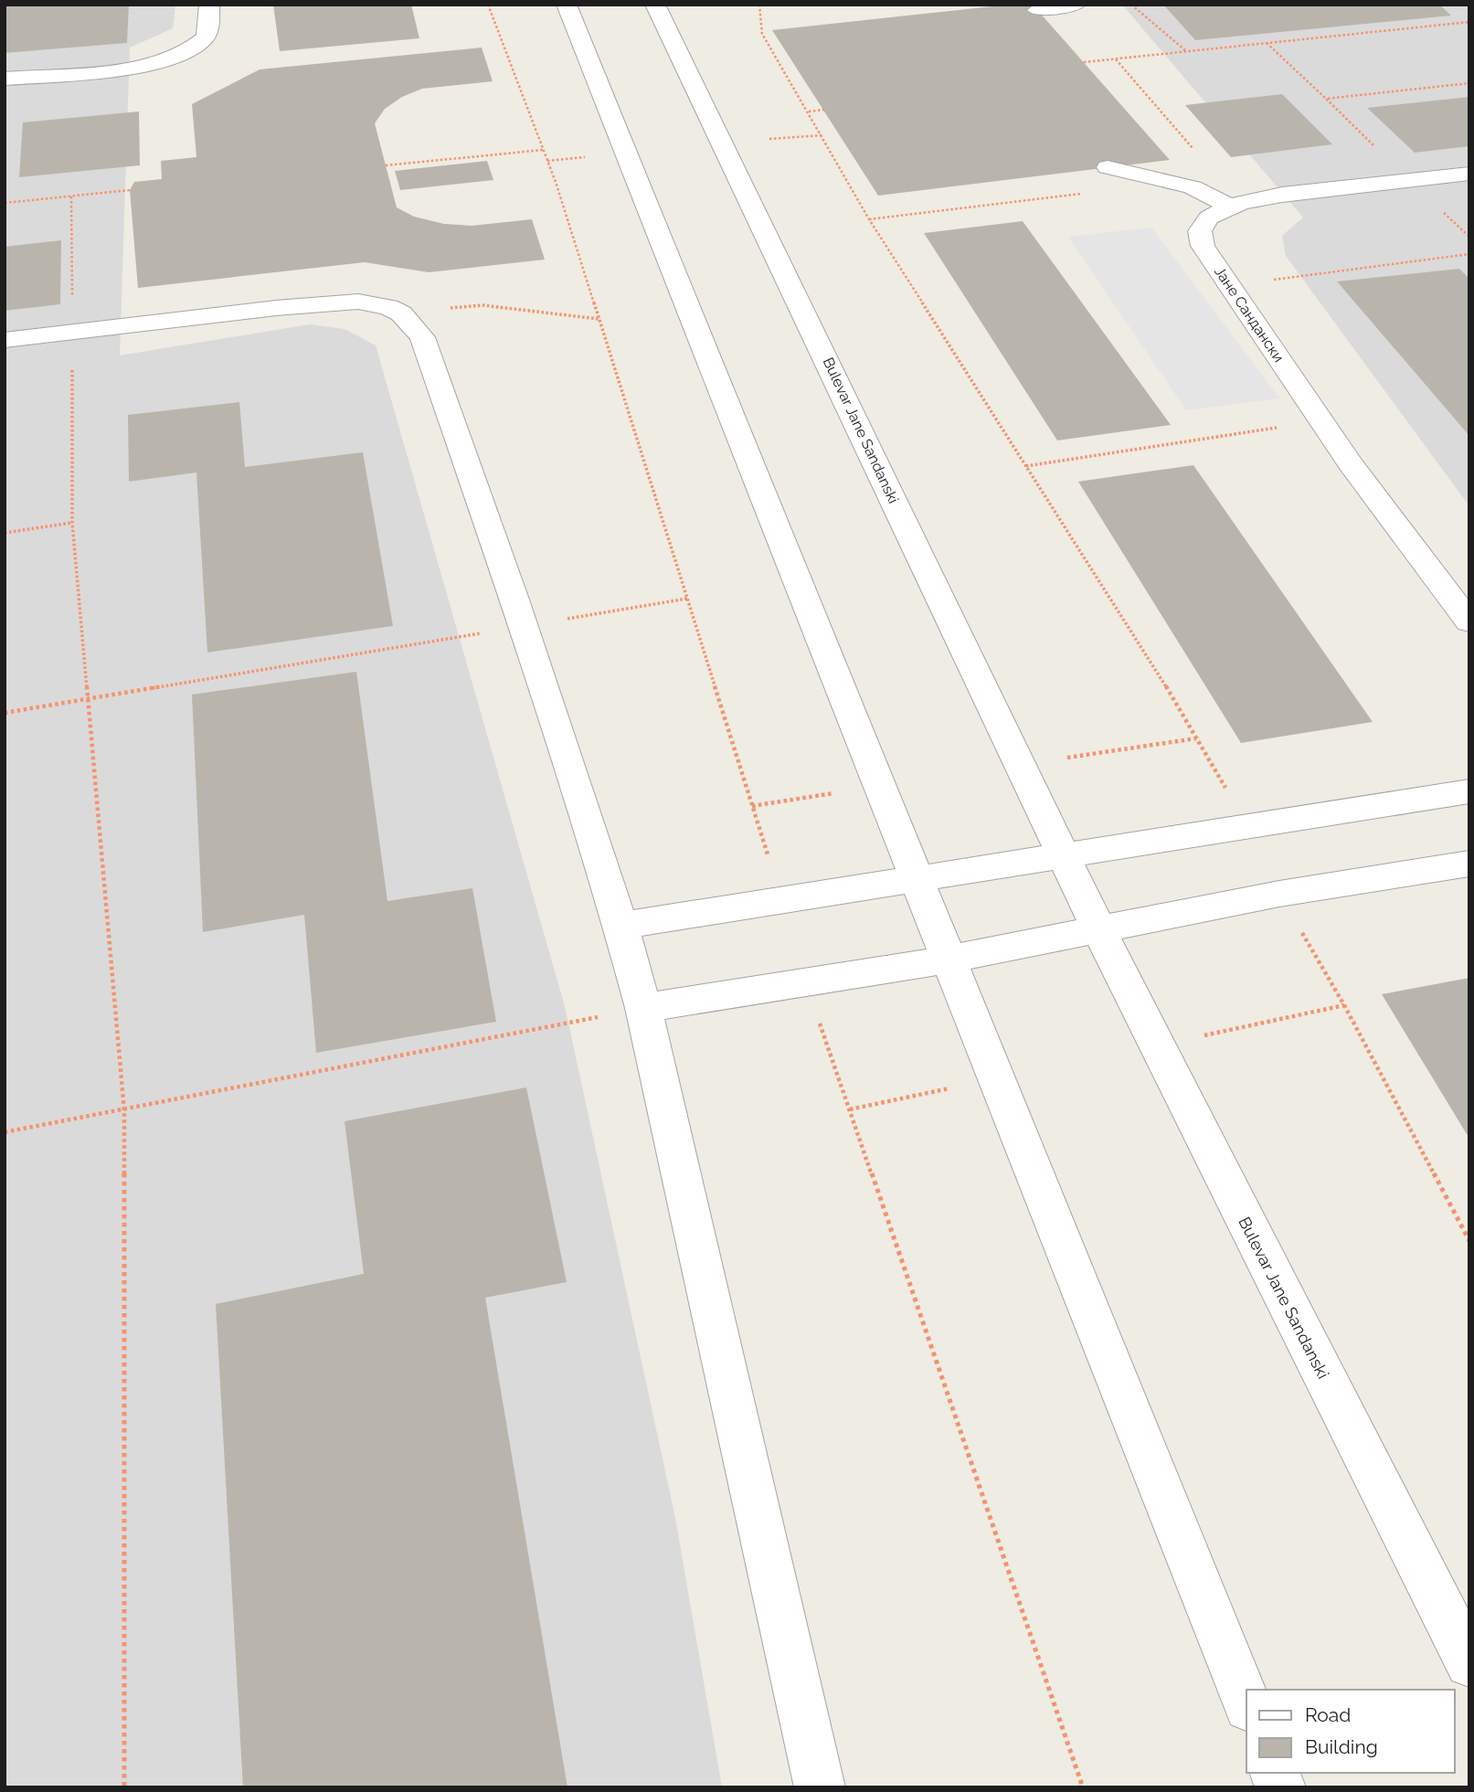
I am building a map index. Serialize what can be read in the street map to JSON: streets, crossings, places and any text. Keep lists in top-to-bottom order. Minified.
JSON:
{"streets":{"street":["Јане Сандански","Bulevar Jane Sandanski"]},"legend":["Road","Building"]}
